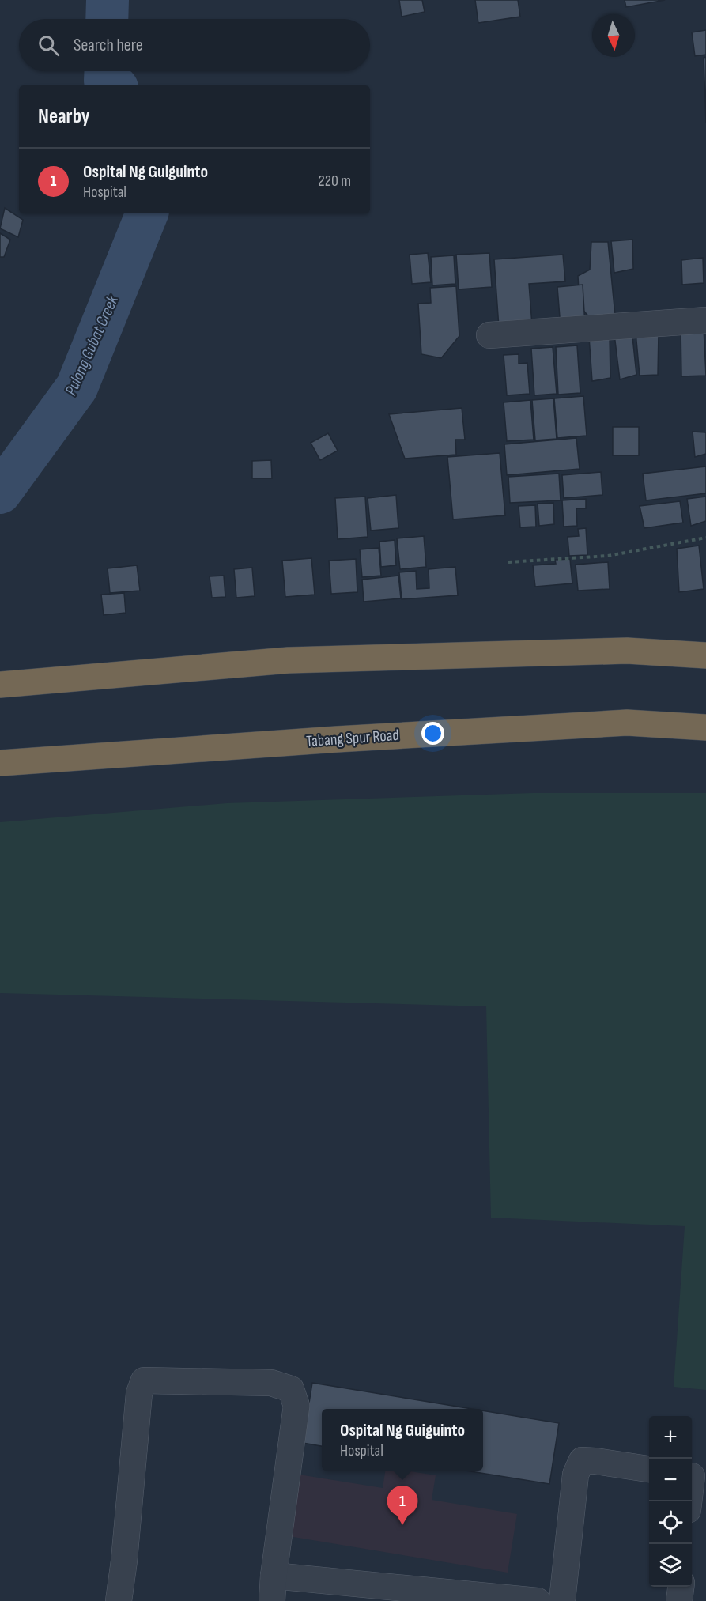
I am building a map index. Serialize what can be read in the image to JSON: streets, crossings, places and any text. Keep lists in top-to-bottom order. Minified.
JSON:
{"streets":{"highway":["Tabang Spur Road"]},"water":["Pulong Gubat Creek"],"north":"bottom","page":{"search":"Search here","heading":"Nearby","list":[{"mark":"1","name":"Ospital Ng Guiguinto","note":"Hospital","value":"220 m"}],"popup":["Ospital Ng Guiguinto","Hospital"],"map_buttons":["+","−"],"pins":"1"}}
